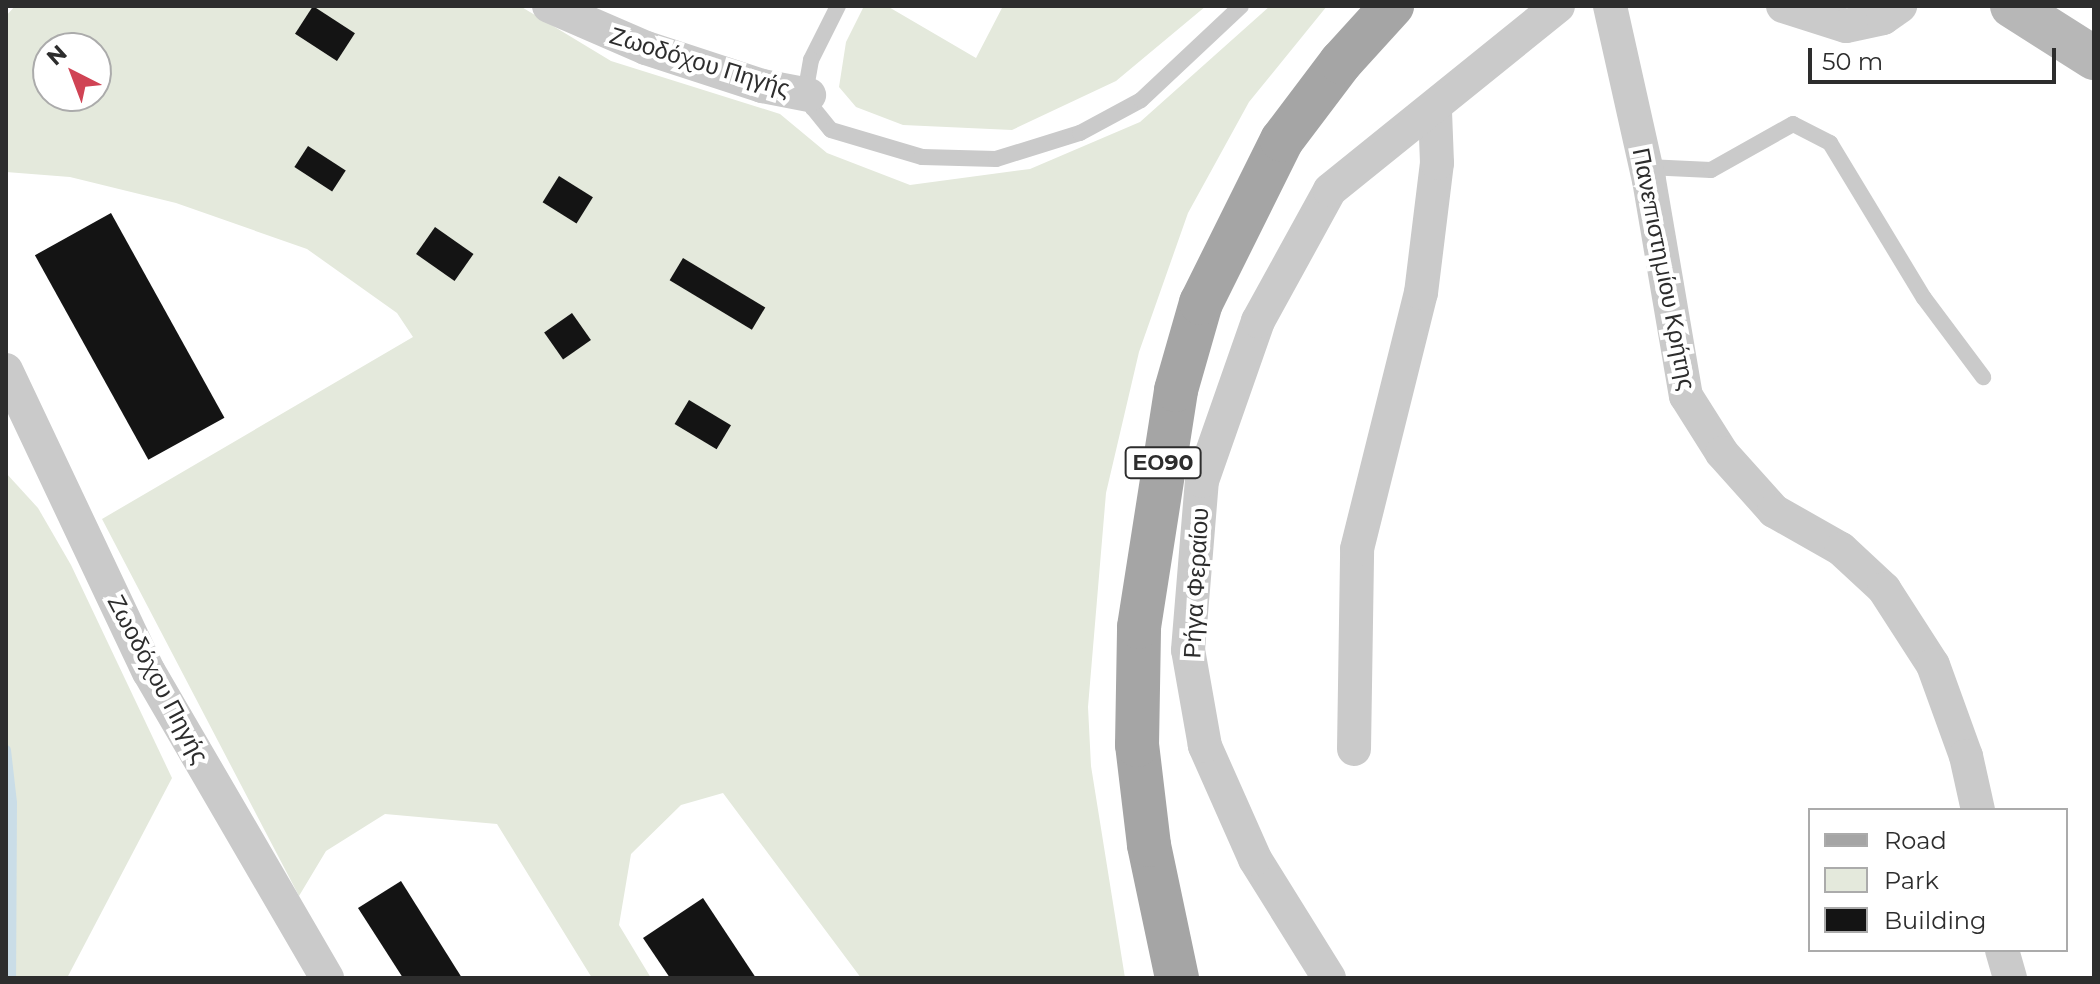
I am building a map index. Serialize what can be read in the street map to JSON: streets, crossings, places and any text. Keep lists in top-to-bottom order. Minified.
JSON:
{"streets":{"main road":["ΕΟ90"],"street":["Ζωοδόχου Πηγής","Πανεπιστημίου Κρήτης","Ρήγα Φεραίου"]},"legend":["Road","Park","Building"],"scale_bar":"50 m","north":"top left"}
